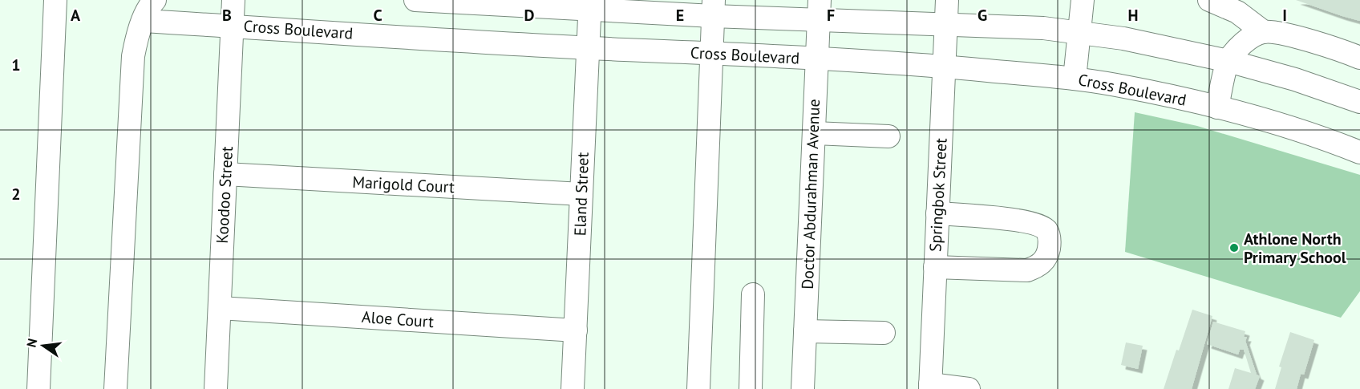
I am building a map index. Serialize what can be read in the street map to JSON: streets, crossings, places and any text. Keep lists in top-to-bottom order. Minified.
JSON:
{"streets":{"street":["Cross Boulevard","Marigold Court","Eland Street","Doctor Abdurahman Avenue","Koodoo Street","Springbok Street","Aloe Court"]},"crossings":[["Cross Boulevard","Eland Street"],["Cross Boulevard","Doctor Abdurahman Avenue"],["Cross Boulevard","Koodoo Street"],["Cross Boulevard","Springbok Street"],["Marigold Court","Eland Street"],["Marigold Court","Koodoo Street"],["Eland Street","Aloe Court"],["Koodoo Street","Aloe Court"]],"places":["Athlone North Primary School"],"north":"left","grid":{"columns":["A","B","C","D","E","F","G","H","I"],"rows":["1","2"]}}
